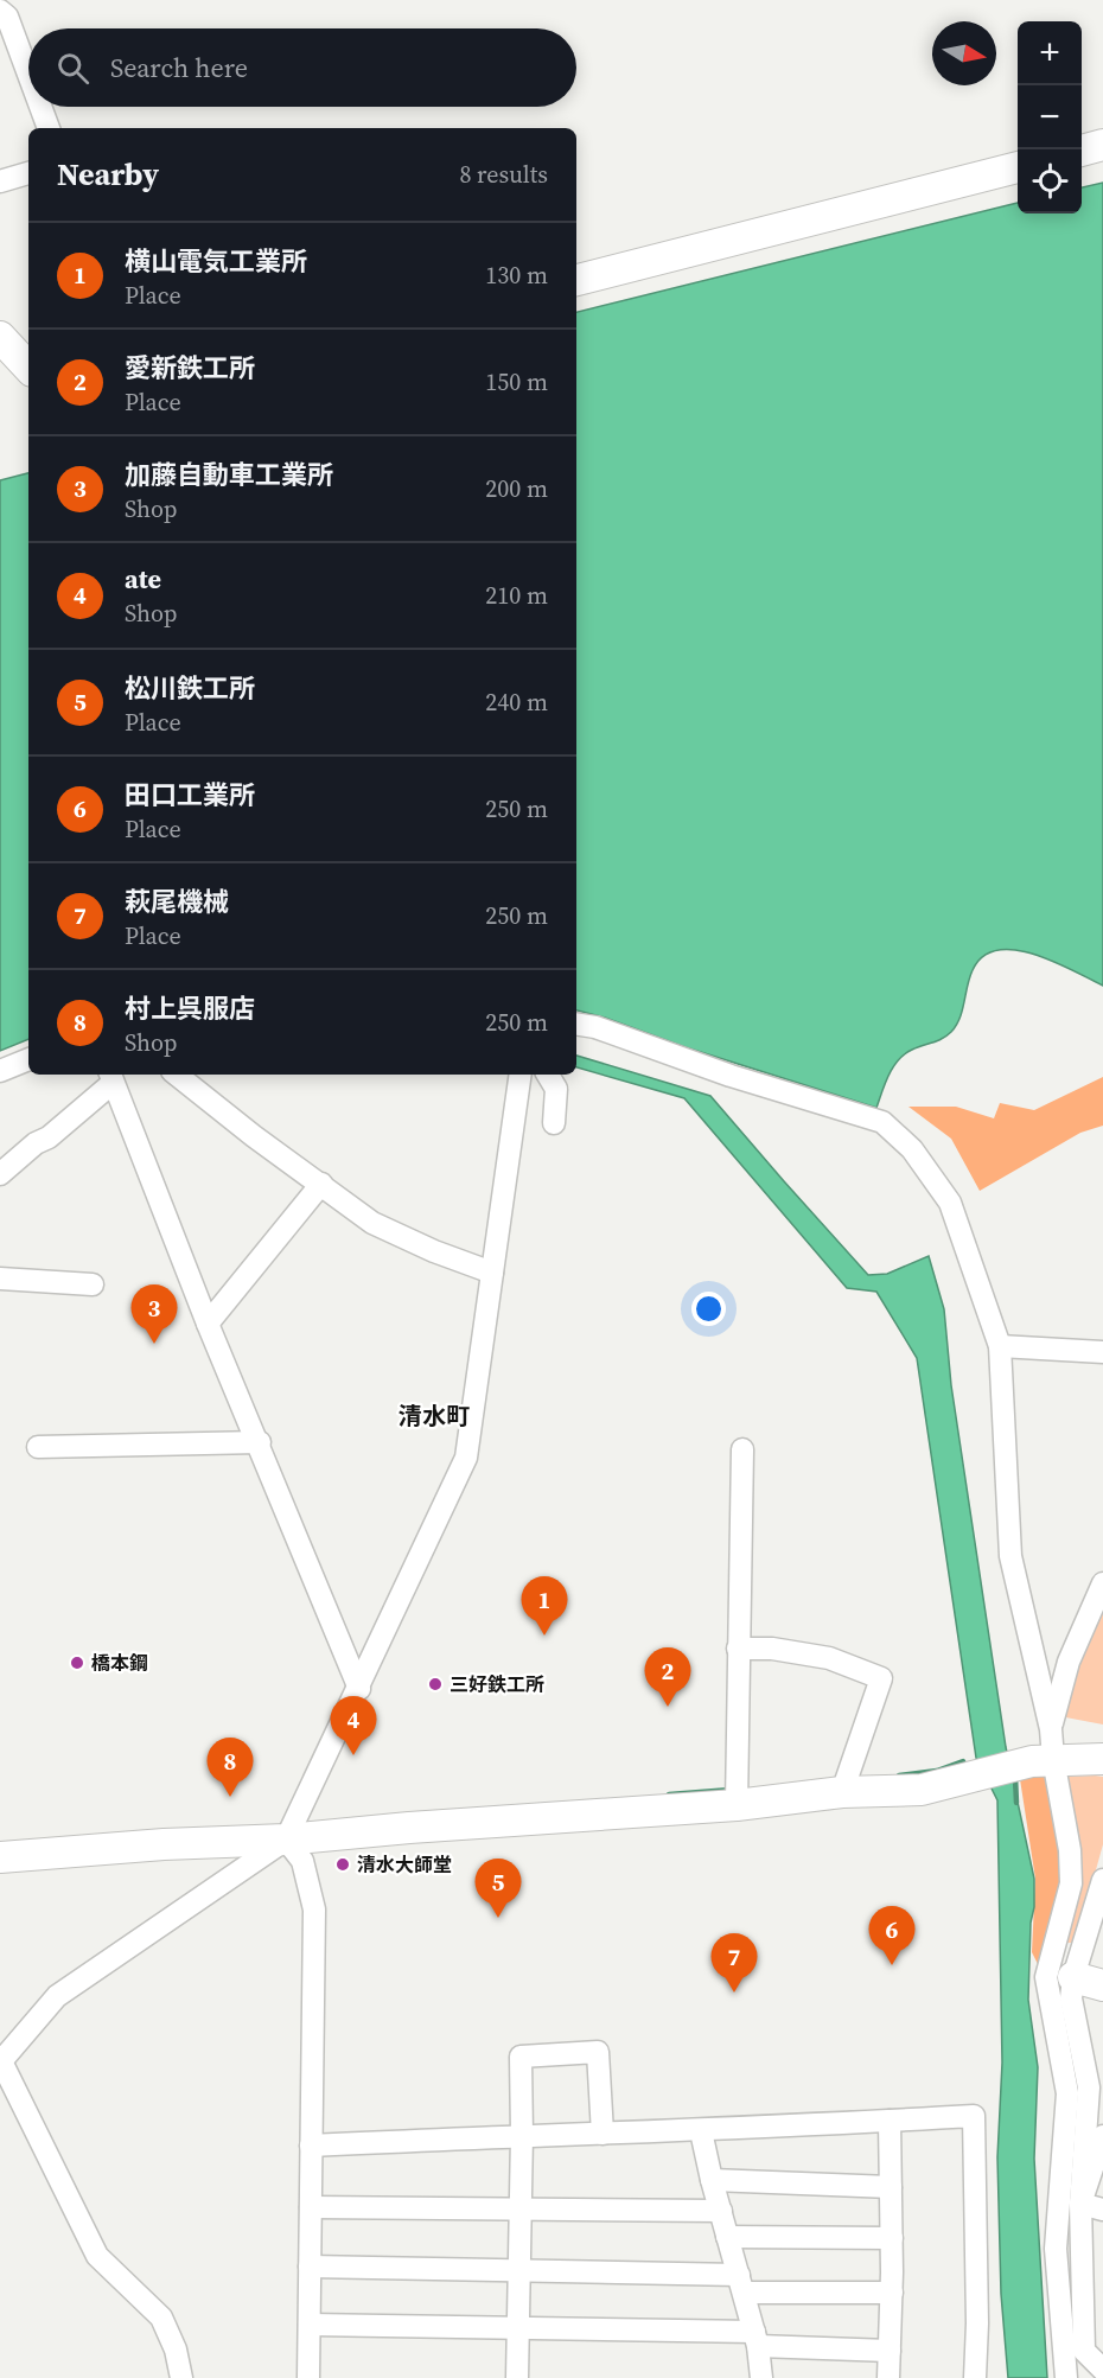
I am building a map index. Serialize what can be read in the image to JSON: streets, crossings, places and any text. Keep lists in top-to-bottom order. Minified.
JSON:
{"districts":["清水町"],"places":["橋本鋼","三好鉄工所","清水大師堂"],"north":"right","page":{"map_buttons":["+","−"],"search":"Search here","heading":["Nearby","8 results"],"list":[{"mark":"1","name":"横山電気工業所","note":"Place","value":"130 m"},{"mark":"2","name":"愛新鉄工所","note":"Place","value":"150 m"},{"mark":"3","name":"加藤自動車工業所","note":"Shop","value":"200 m"},{"mark":"4","name":"ate","note":"Shop","value":"210 m"},{"mark":"5","name":"松川鉄工所","note":"Place","value":"240 m"},{"mark":"6","name":"田口工業所","note":"Place","value":"250 m"},{"mark":"7","name":"萩尾機械","note":"Place","value":"250 m"},{"mark":"8","name":"村上呉服店","note":"Shop","value":"250 m"}],"pins":["3","1","2","4","8","5","6","7"]}}
